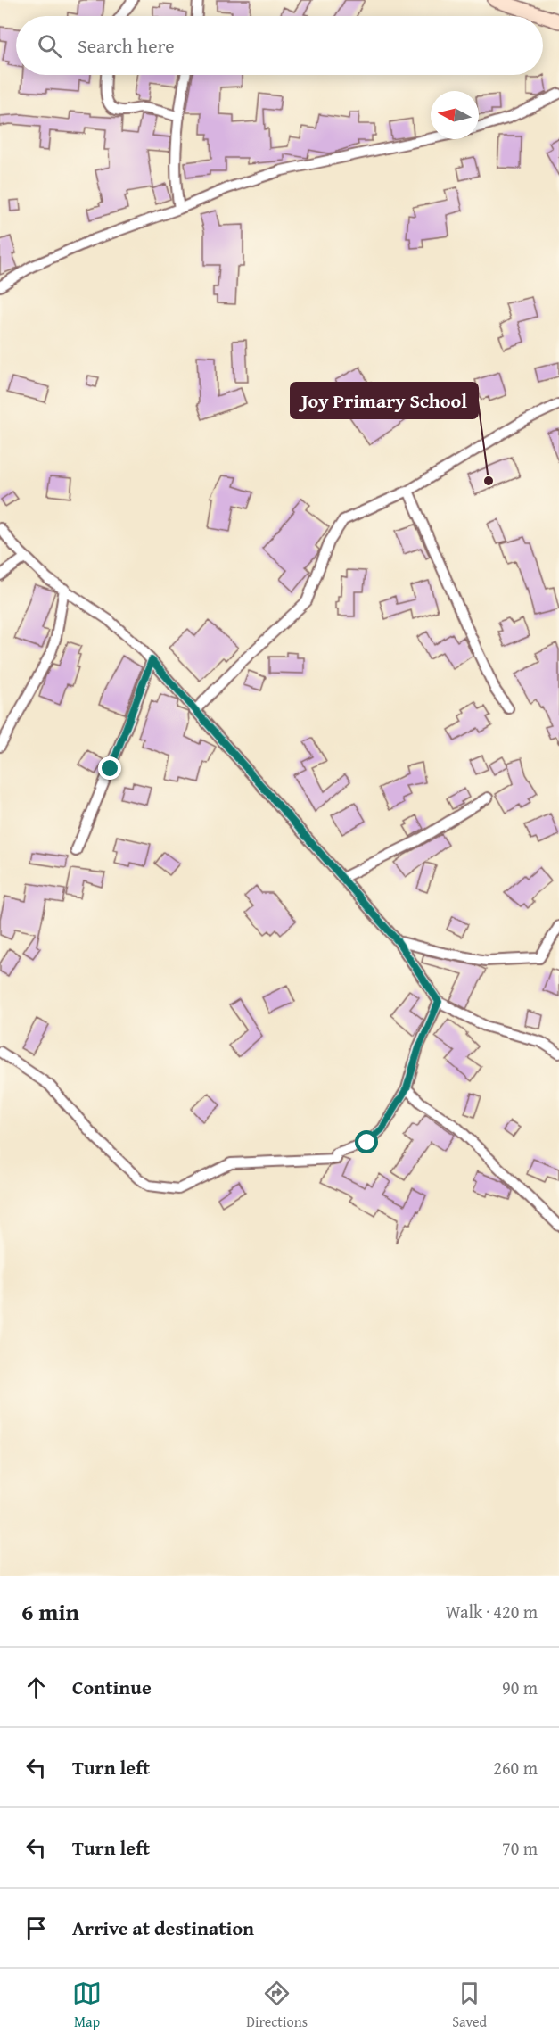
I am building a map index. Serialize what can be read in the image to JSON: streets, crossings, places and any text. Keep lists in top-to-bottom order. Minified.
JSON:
{"places":["Joy Primary School"],"north":"left","page":{"search":"Search here","heading":["6 min","Walk · 420 m"],"list":[["Continue","90 m"],["Turn left","260 m"],["Turn left","70 m"],"Arrive at destination"],"nav":["Map","Directions","Saved"]}}
